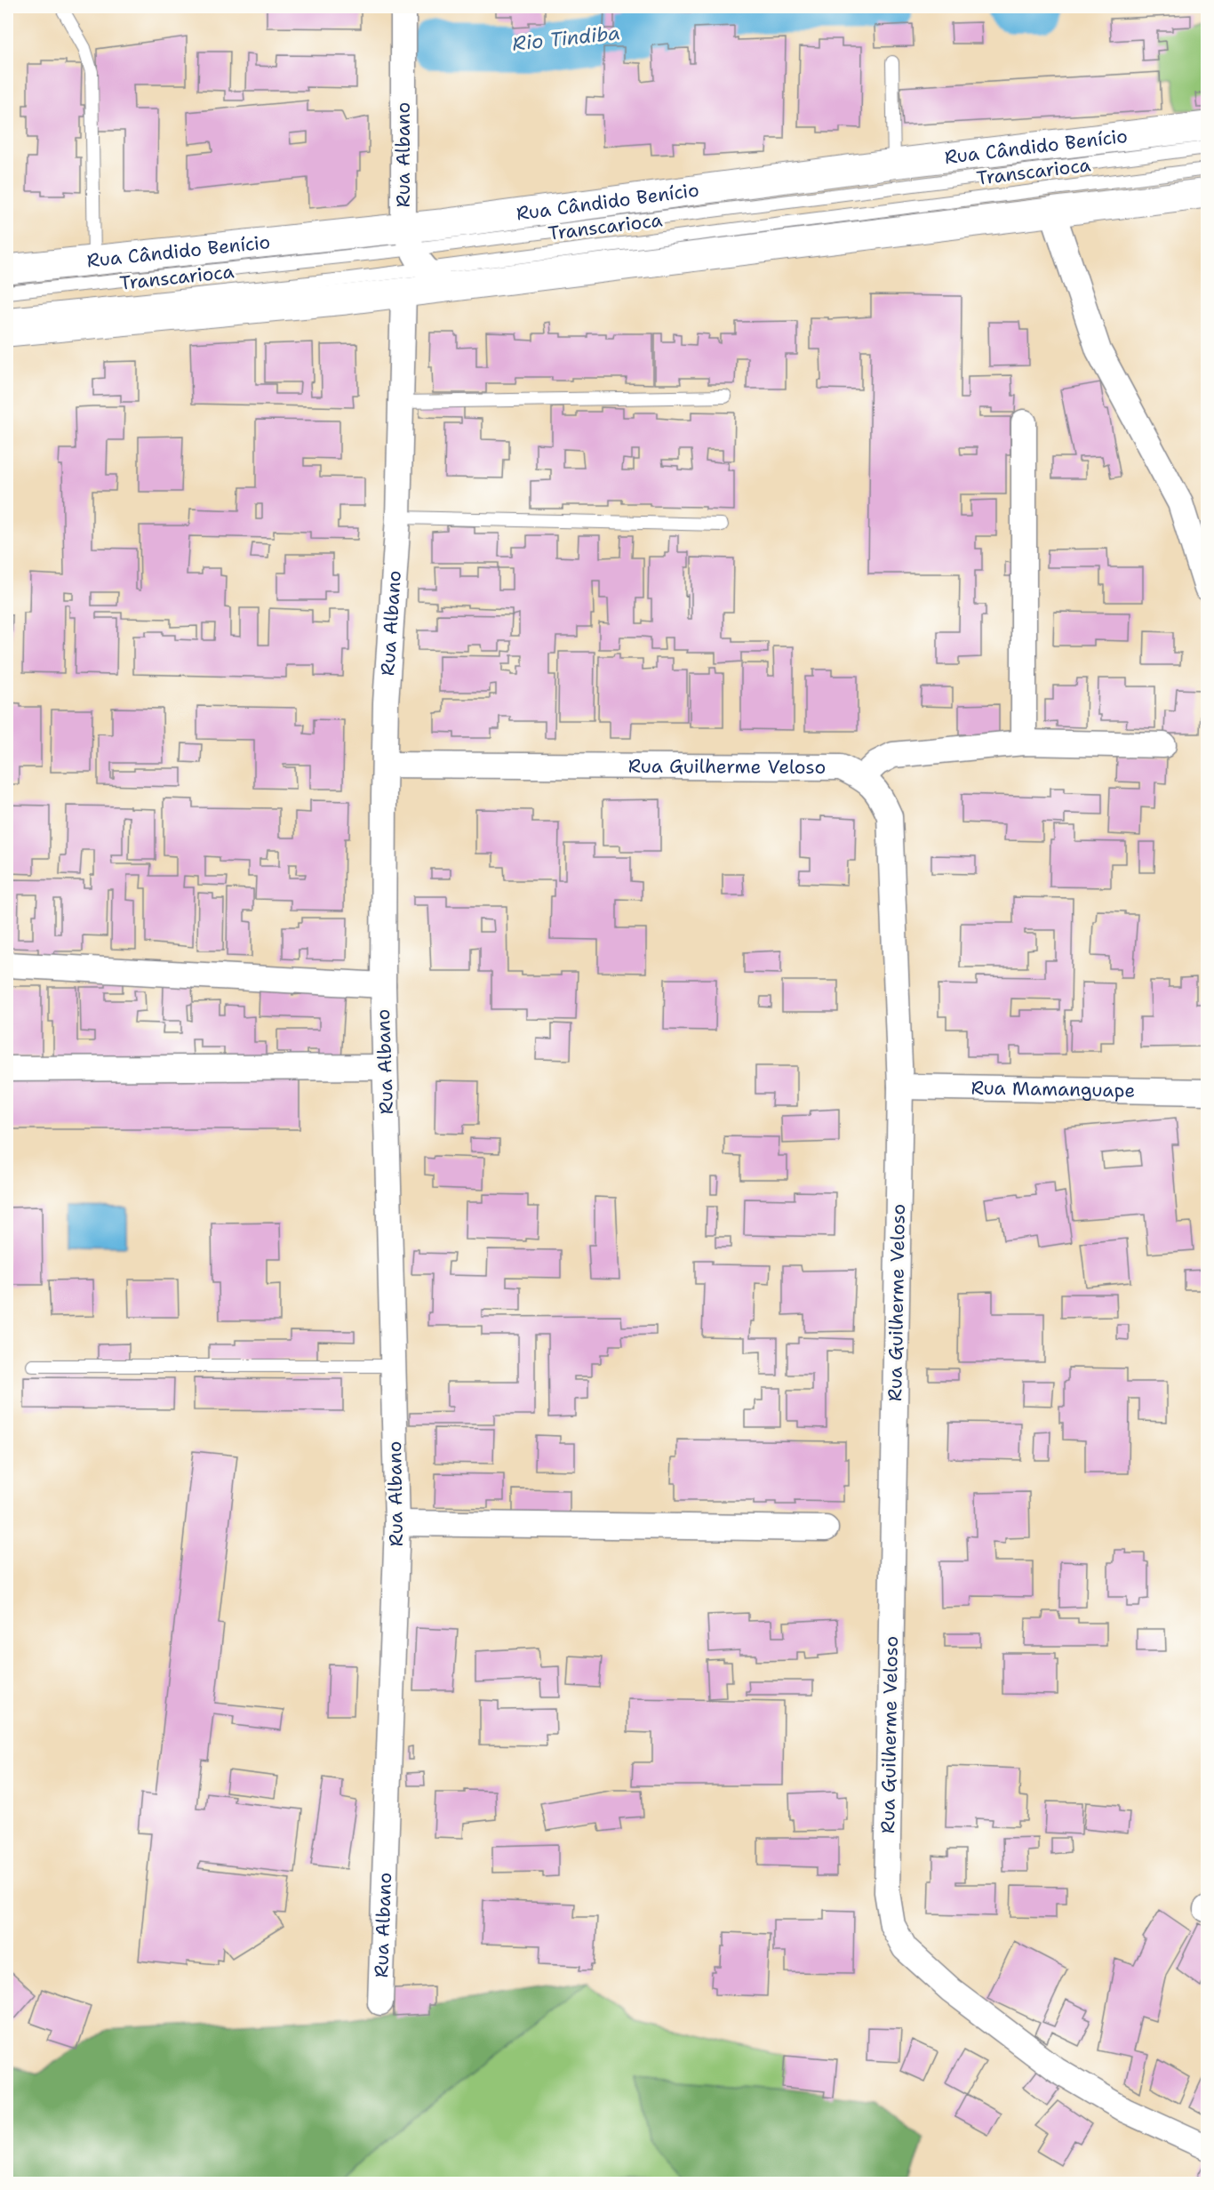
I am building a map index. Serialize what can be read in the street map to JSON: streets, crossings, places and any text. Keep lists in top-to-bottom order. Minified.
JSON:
{"streets":{"main road":["Rua Cândido Benício"],"street":["Rua Albano","Rua Guilherme Veloso","Rua Mamanguape"],"lane":["Transcarioca"]},"crossings":[["Rua Cândido Benício","Rua Albano"],["Rua Cândido Benício","Transcarioca"],["Rua Albano","Transcarioca"],["Rua Albano","Rua Guilherme Veloso"],["Rua Guilherme Veloso","Rua Mamanguape"]],"water":["Rio Tindiba"]}
